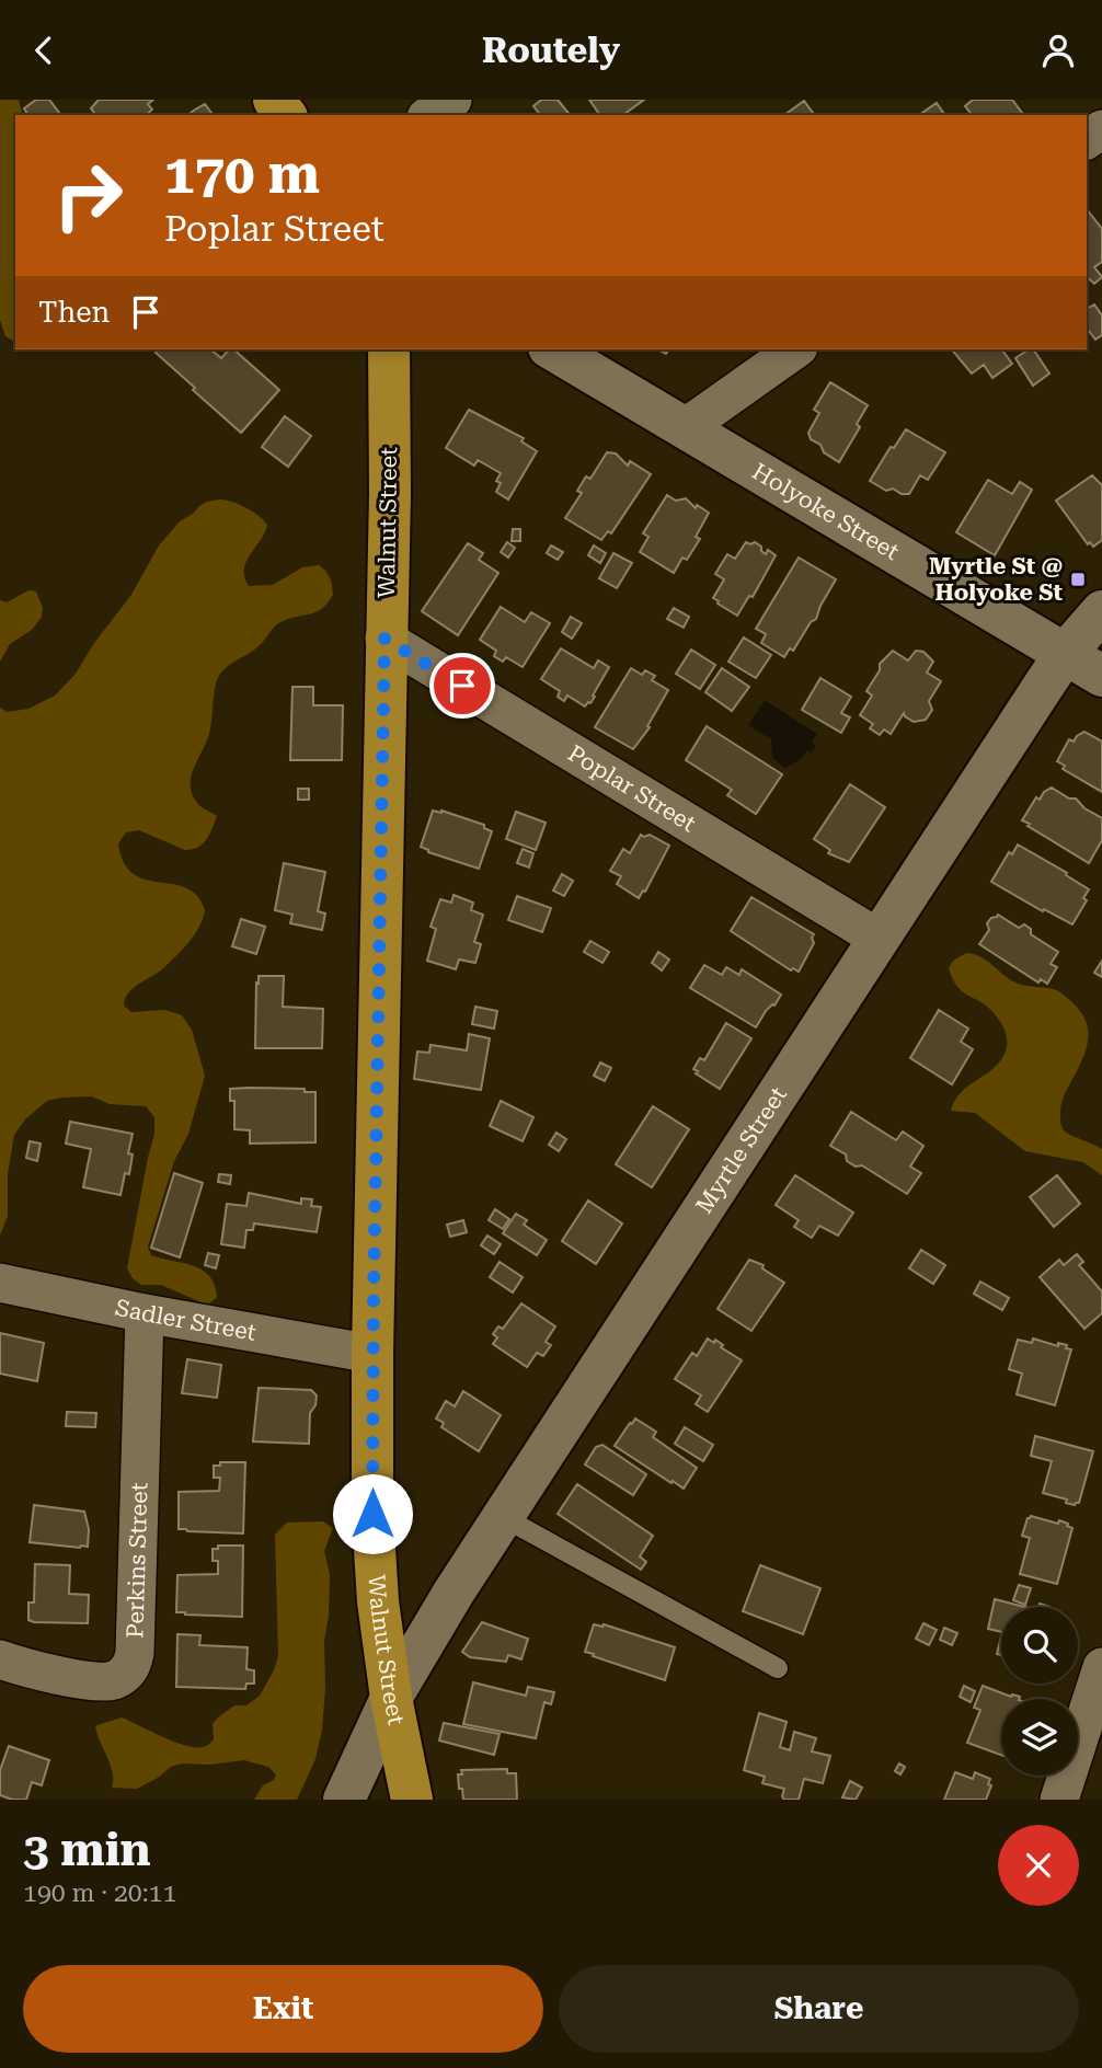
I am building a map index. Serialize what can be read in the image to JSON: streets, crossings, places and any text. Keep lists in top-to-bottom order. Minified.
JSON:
{"streets":{"main road":["Holyoke Street","Walnut Street","Myrtle Street"],"street":["Poplar Street","Sadler Street","Perkins Street"]},"crossings":[["Holyoke Street","Myrtle Street"],["Walnut Street","Poplar Street"],["Walnut Street","Myrtle Street"],["Walnut Street","Sadler Street"],["Poplar Street","Myrtle Street"],["Sadler Street","Perkins Street"]],"places":{"transit":["Myrtle St @ Holyoke St"]},"page":{"header":"Routely","turn":["170 m","Poplar Street"],"then":"Then","heading":["3 min","190 m · 20:11"],"buttons":["Exit","Share"]}}
